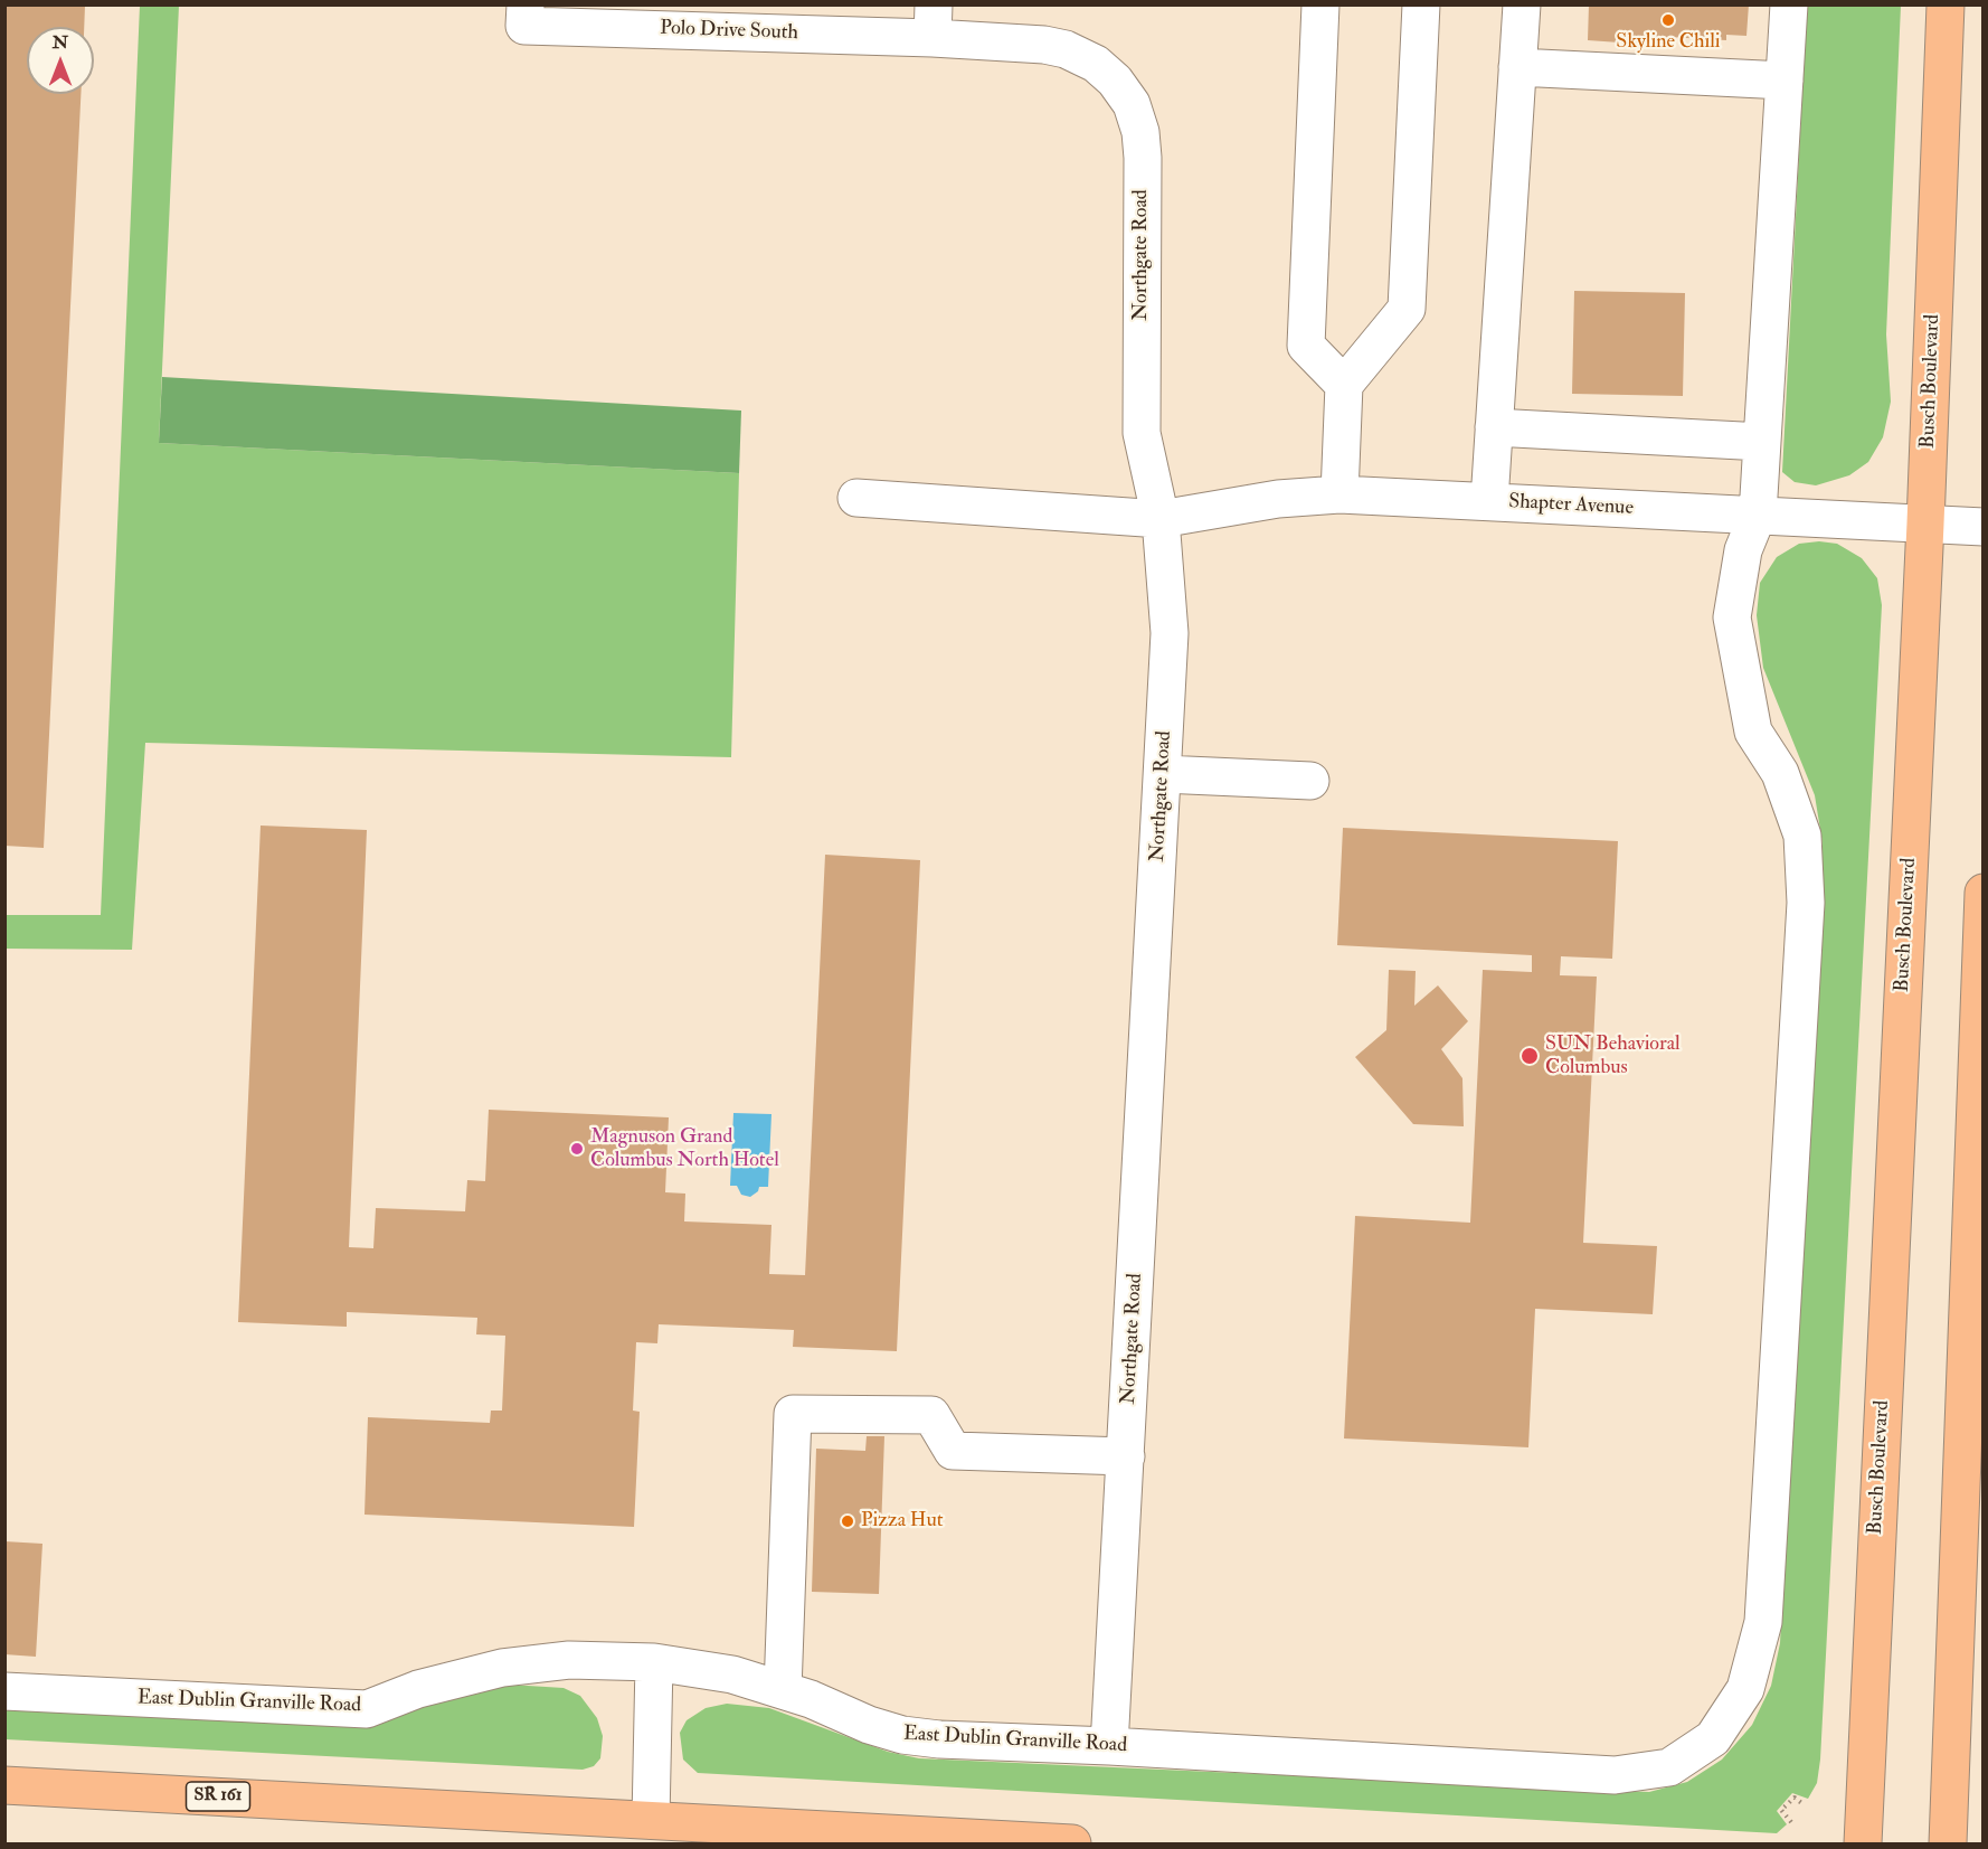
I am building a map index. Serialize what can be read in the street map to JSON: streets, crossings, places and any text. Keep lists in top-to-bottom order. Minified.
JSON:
{"streets":{"main road":["Busch Boulevard","SR 161"],"street":["Polo Drive South","Northgate Road","Shapter Avenue","East Dublin Granville Road"]},"crossings":[["Polo Drive South","Northgate Road"],["Northgate Road","Shapter Avenue"],["Northgate Road","East Dublin Granville Road"],["Busch Boulevard","Shapter Avenue"],["Shapter Avenue","East Dublin Granville Road"]],"places":["Skyline Chili","SUN Behavioral Columbus","Magnuson Grand Columbus North Hotel","Pizza Hut"],"north":"top"}
